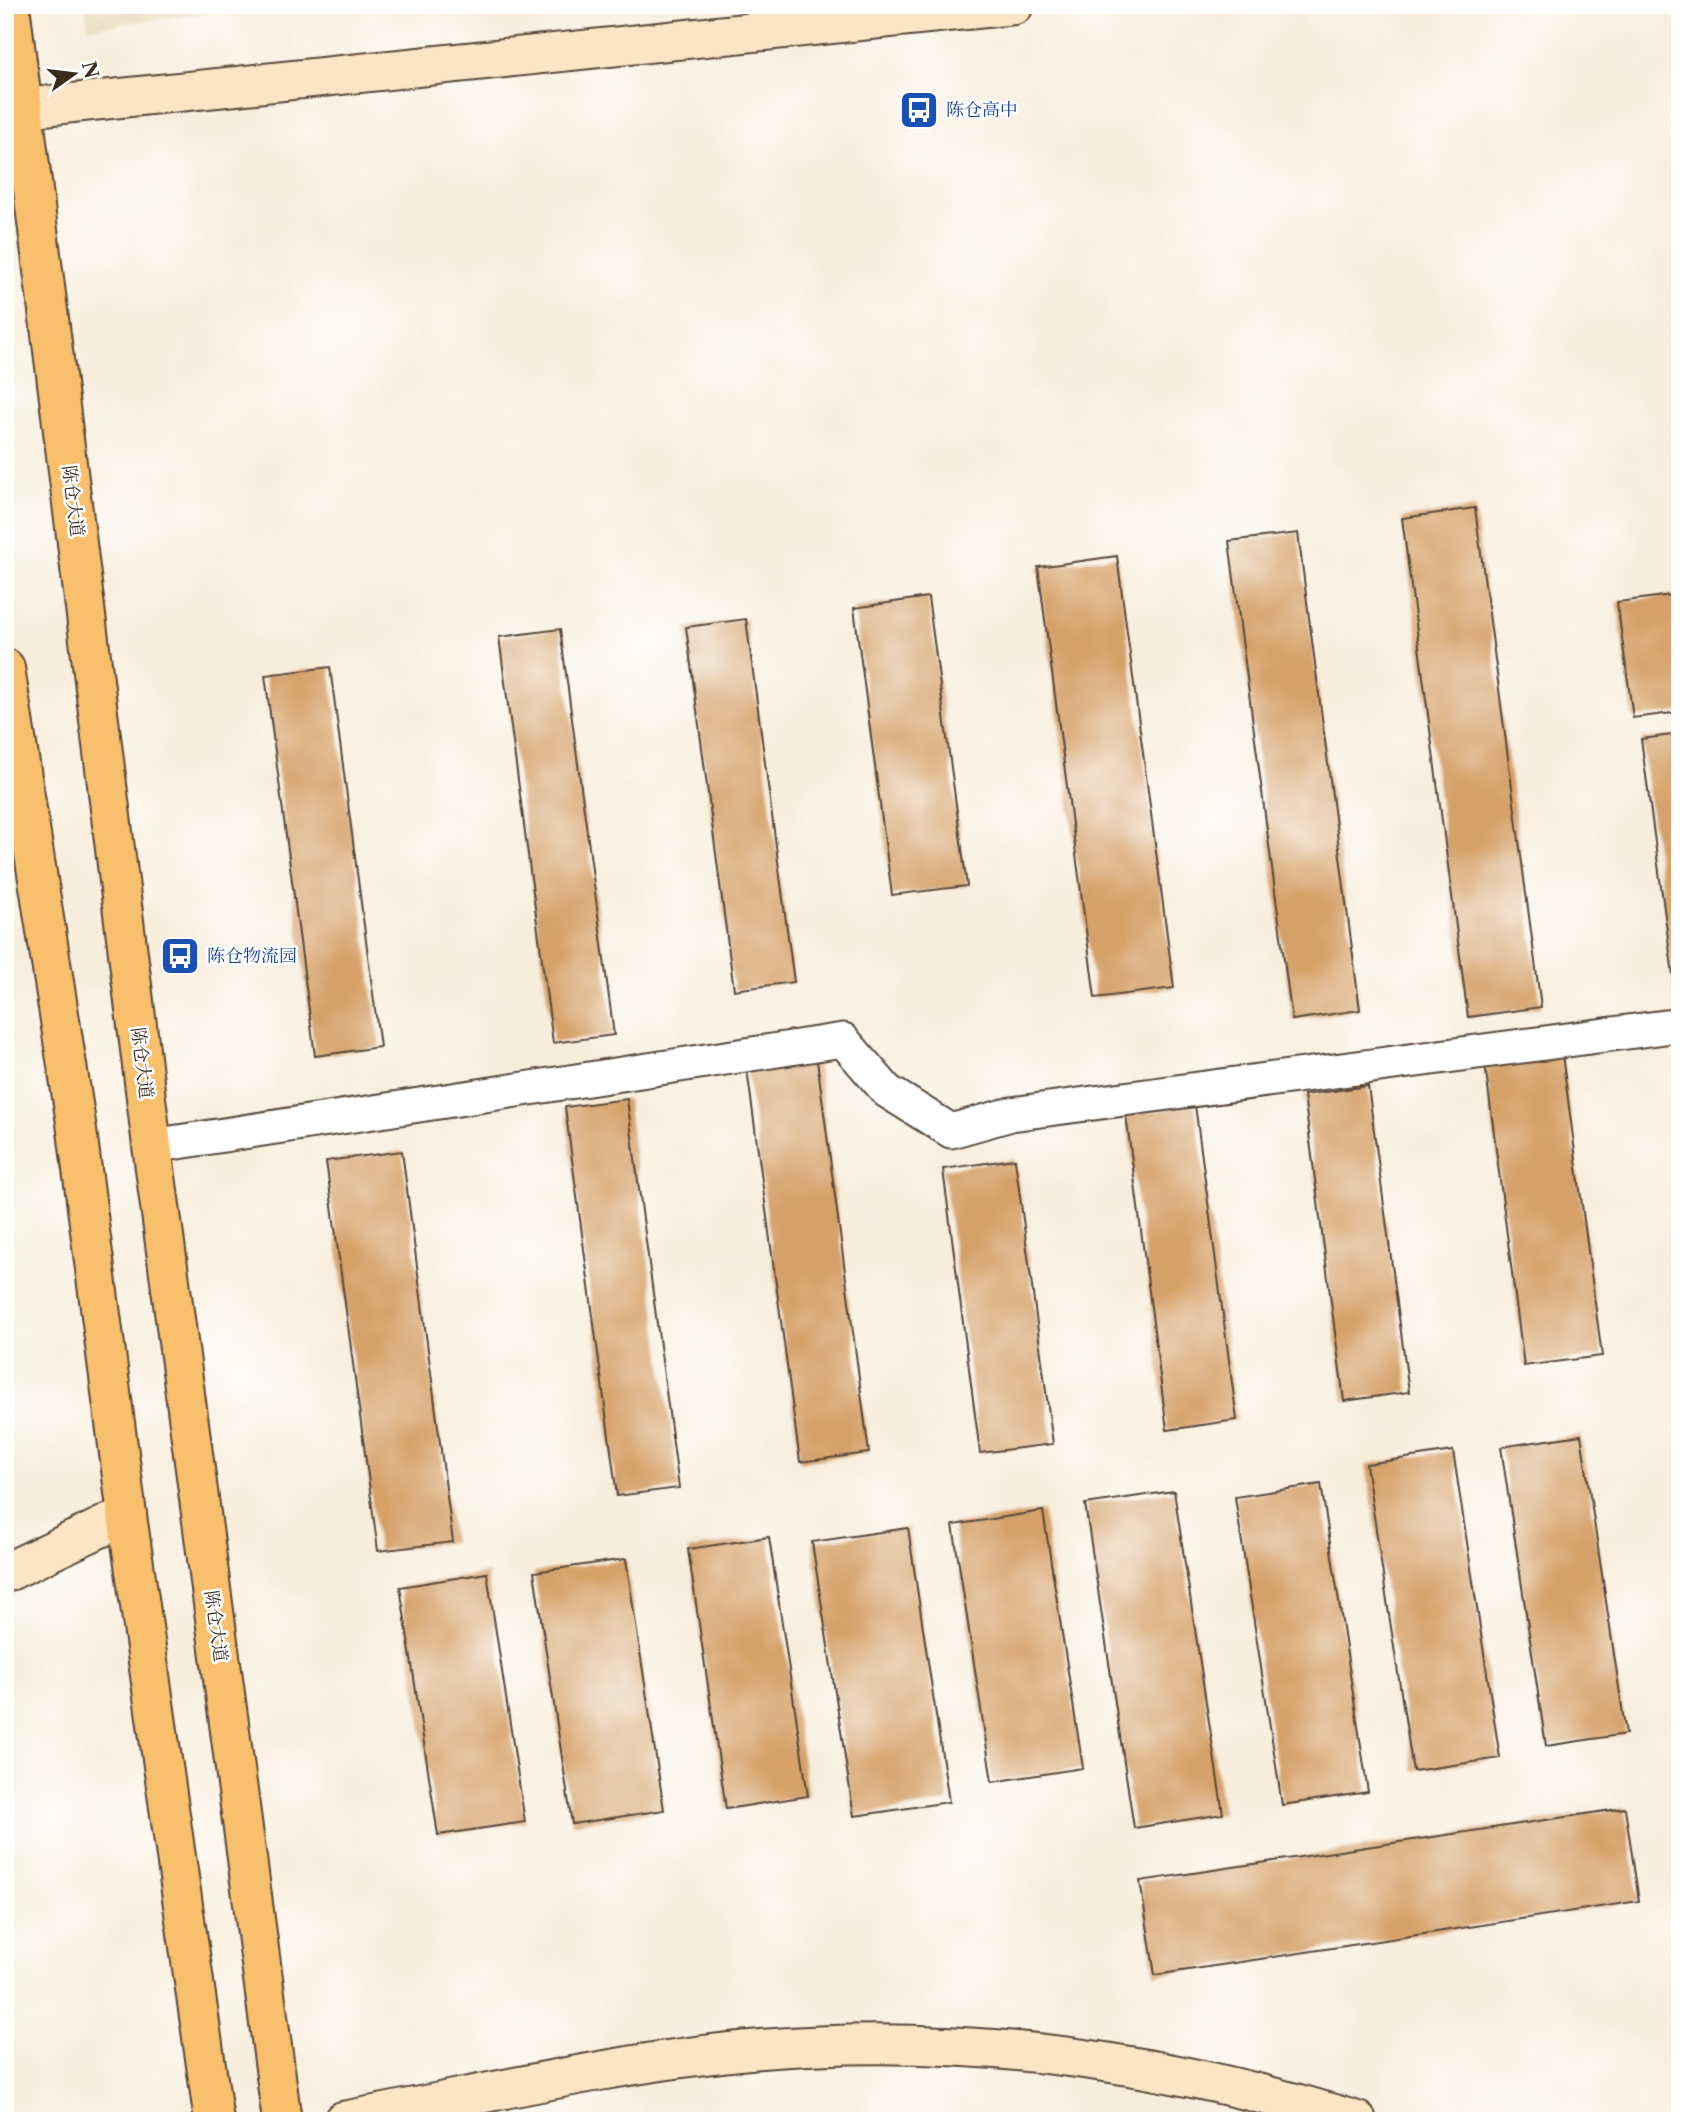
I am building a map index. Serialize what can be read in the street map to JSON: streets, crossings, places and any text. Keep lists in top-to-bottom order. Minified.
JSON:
{"streets":{"main road":["陈仓大道"]},"places":{"bus stop":["陈仓高中","陈仓物流园"]},"north":"right"}
